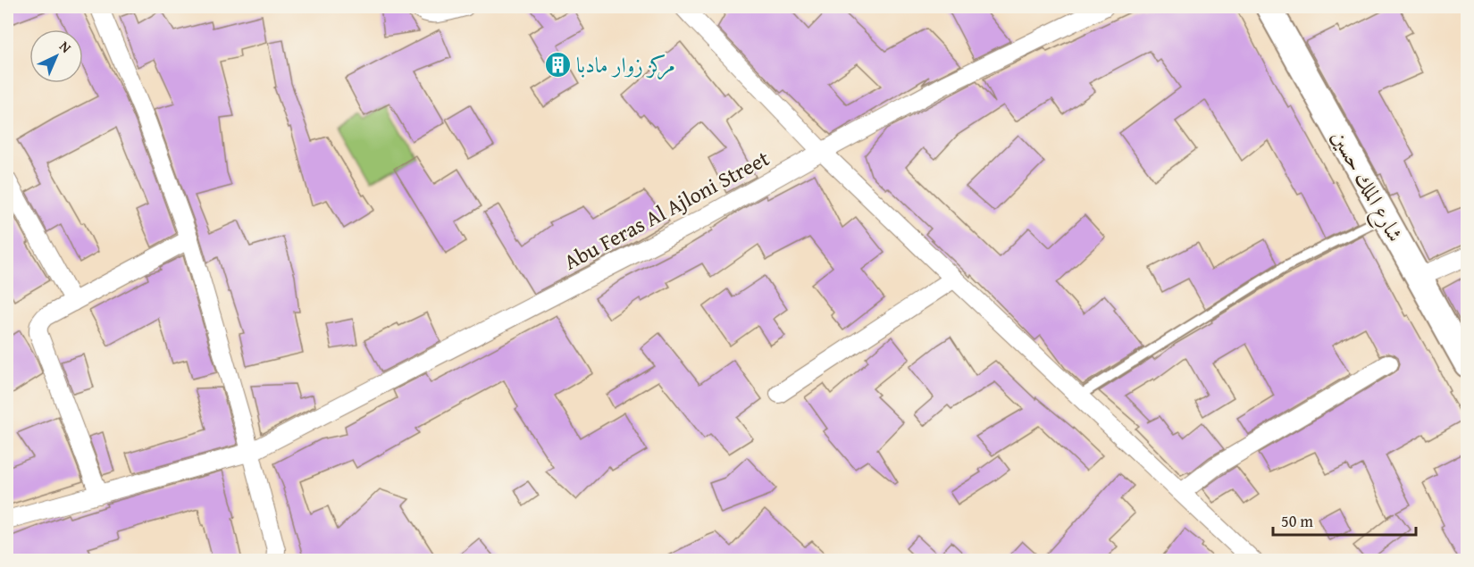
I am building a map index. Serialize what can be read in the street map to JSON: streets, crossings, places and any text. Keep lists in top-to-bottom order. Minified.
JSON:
{"streets":{"main road":["شارع الملك حسين"],"street":["Abu Feras Al Ajloni Street"]},"places":{"building":["مركز زوار مادبا"]},"scale_bar":"50 m","north":"top right"}
